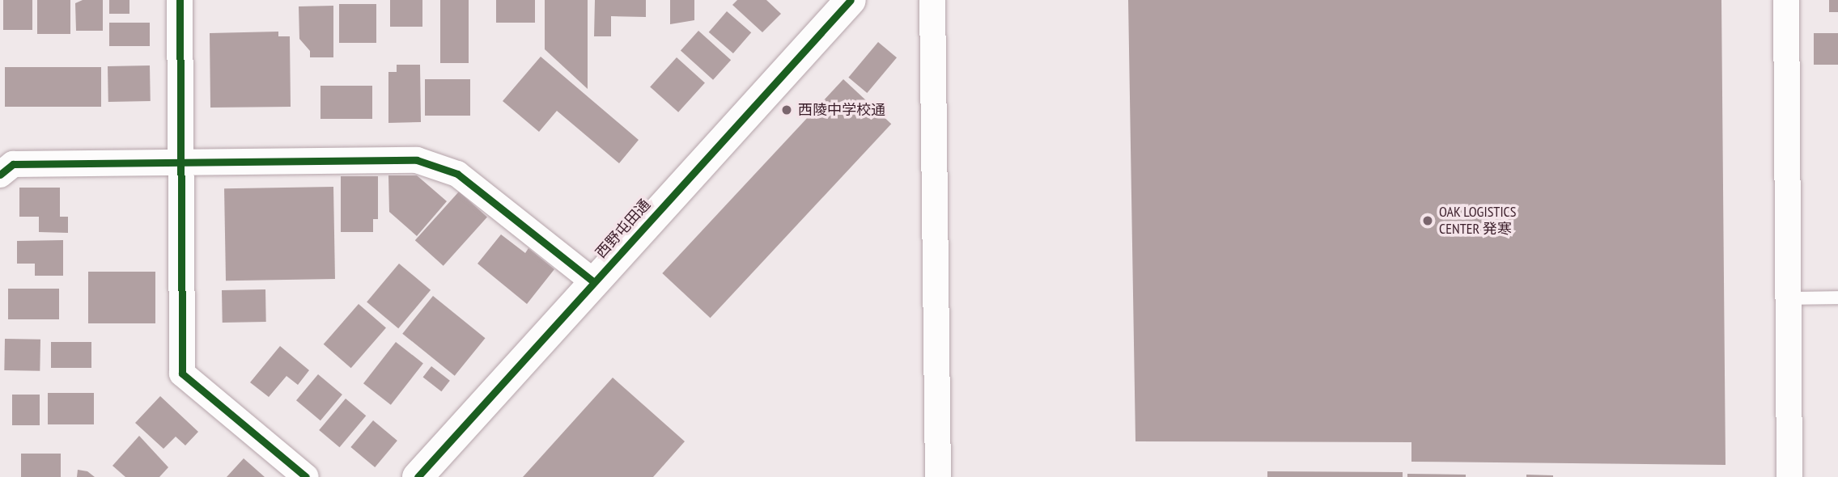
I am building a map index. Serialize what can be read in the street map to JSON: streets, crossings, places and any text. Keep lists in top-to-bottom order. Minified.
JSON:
{"streets":{"street":["西野屯田通"]},"places":["西陵中学校通","OAK LOGISTICS CENTER 発寒"]}
